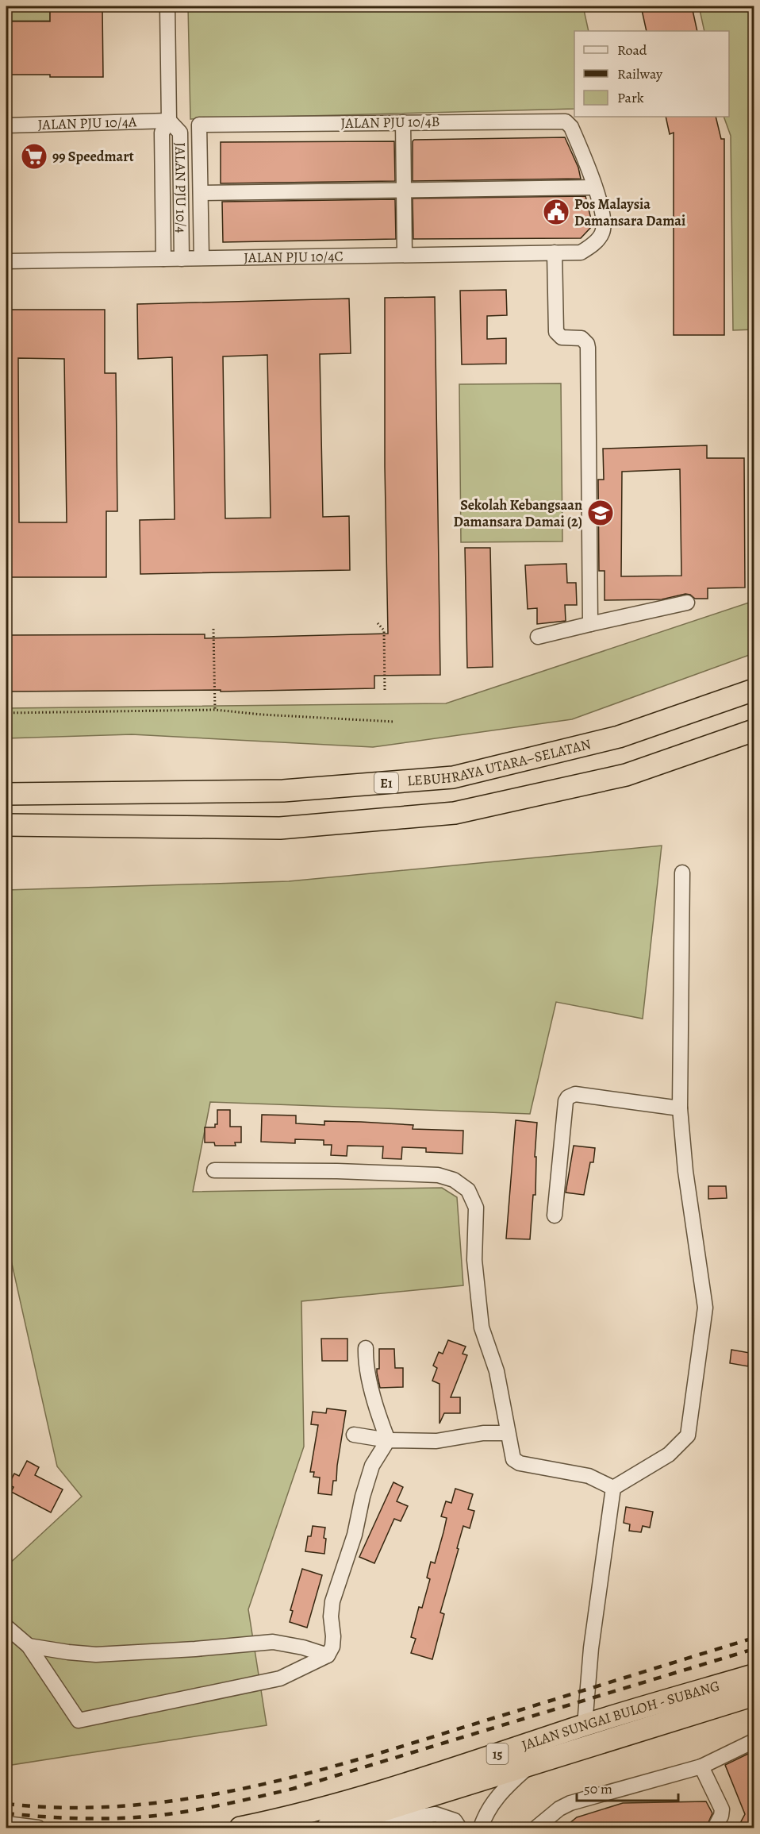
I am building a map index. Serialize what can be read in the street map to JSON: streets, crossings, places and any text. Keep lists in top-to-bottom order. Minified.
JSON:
{"streets":{"highway":["LEBUHRAYA UTARA–SELATAN","E1","JALAN SUNGAI BULOH - SUBANG","15"],"street":["JALAN PJU 10/4B","JALAN PJU 10/4A","JALAN PJU 10/4","JALAN PJU 10/4C"]},"crossings":[["JALAN PJU 10/4B","JALAN PJU 10/4C"],["JALAN PJU 10/4A","JALAN PJU 10/4"],["JALAN PJU 10/4","JALAN PJU 10/4C"]],"places":{"supermarket":["99 Speedmart"],"public building":["Pos Malaysia Damansara Damai"],"school or university":["Sekolah Kebangsaan Damansara Damai (2)"]},"legend":["Road","Railway","Park"],"scale_bar":"50 m"}
